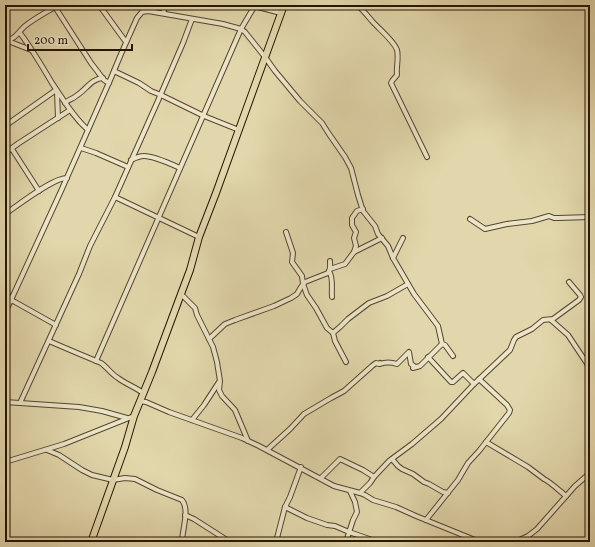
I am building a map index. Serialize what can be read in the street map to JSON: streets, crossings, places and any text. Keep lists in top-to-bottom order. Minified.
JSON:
{"scale_bar":"200 m"}
